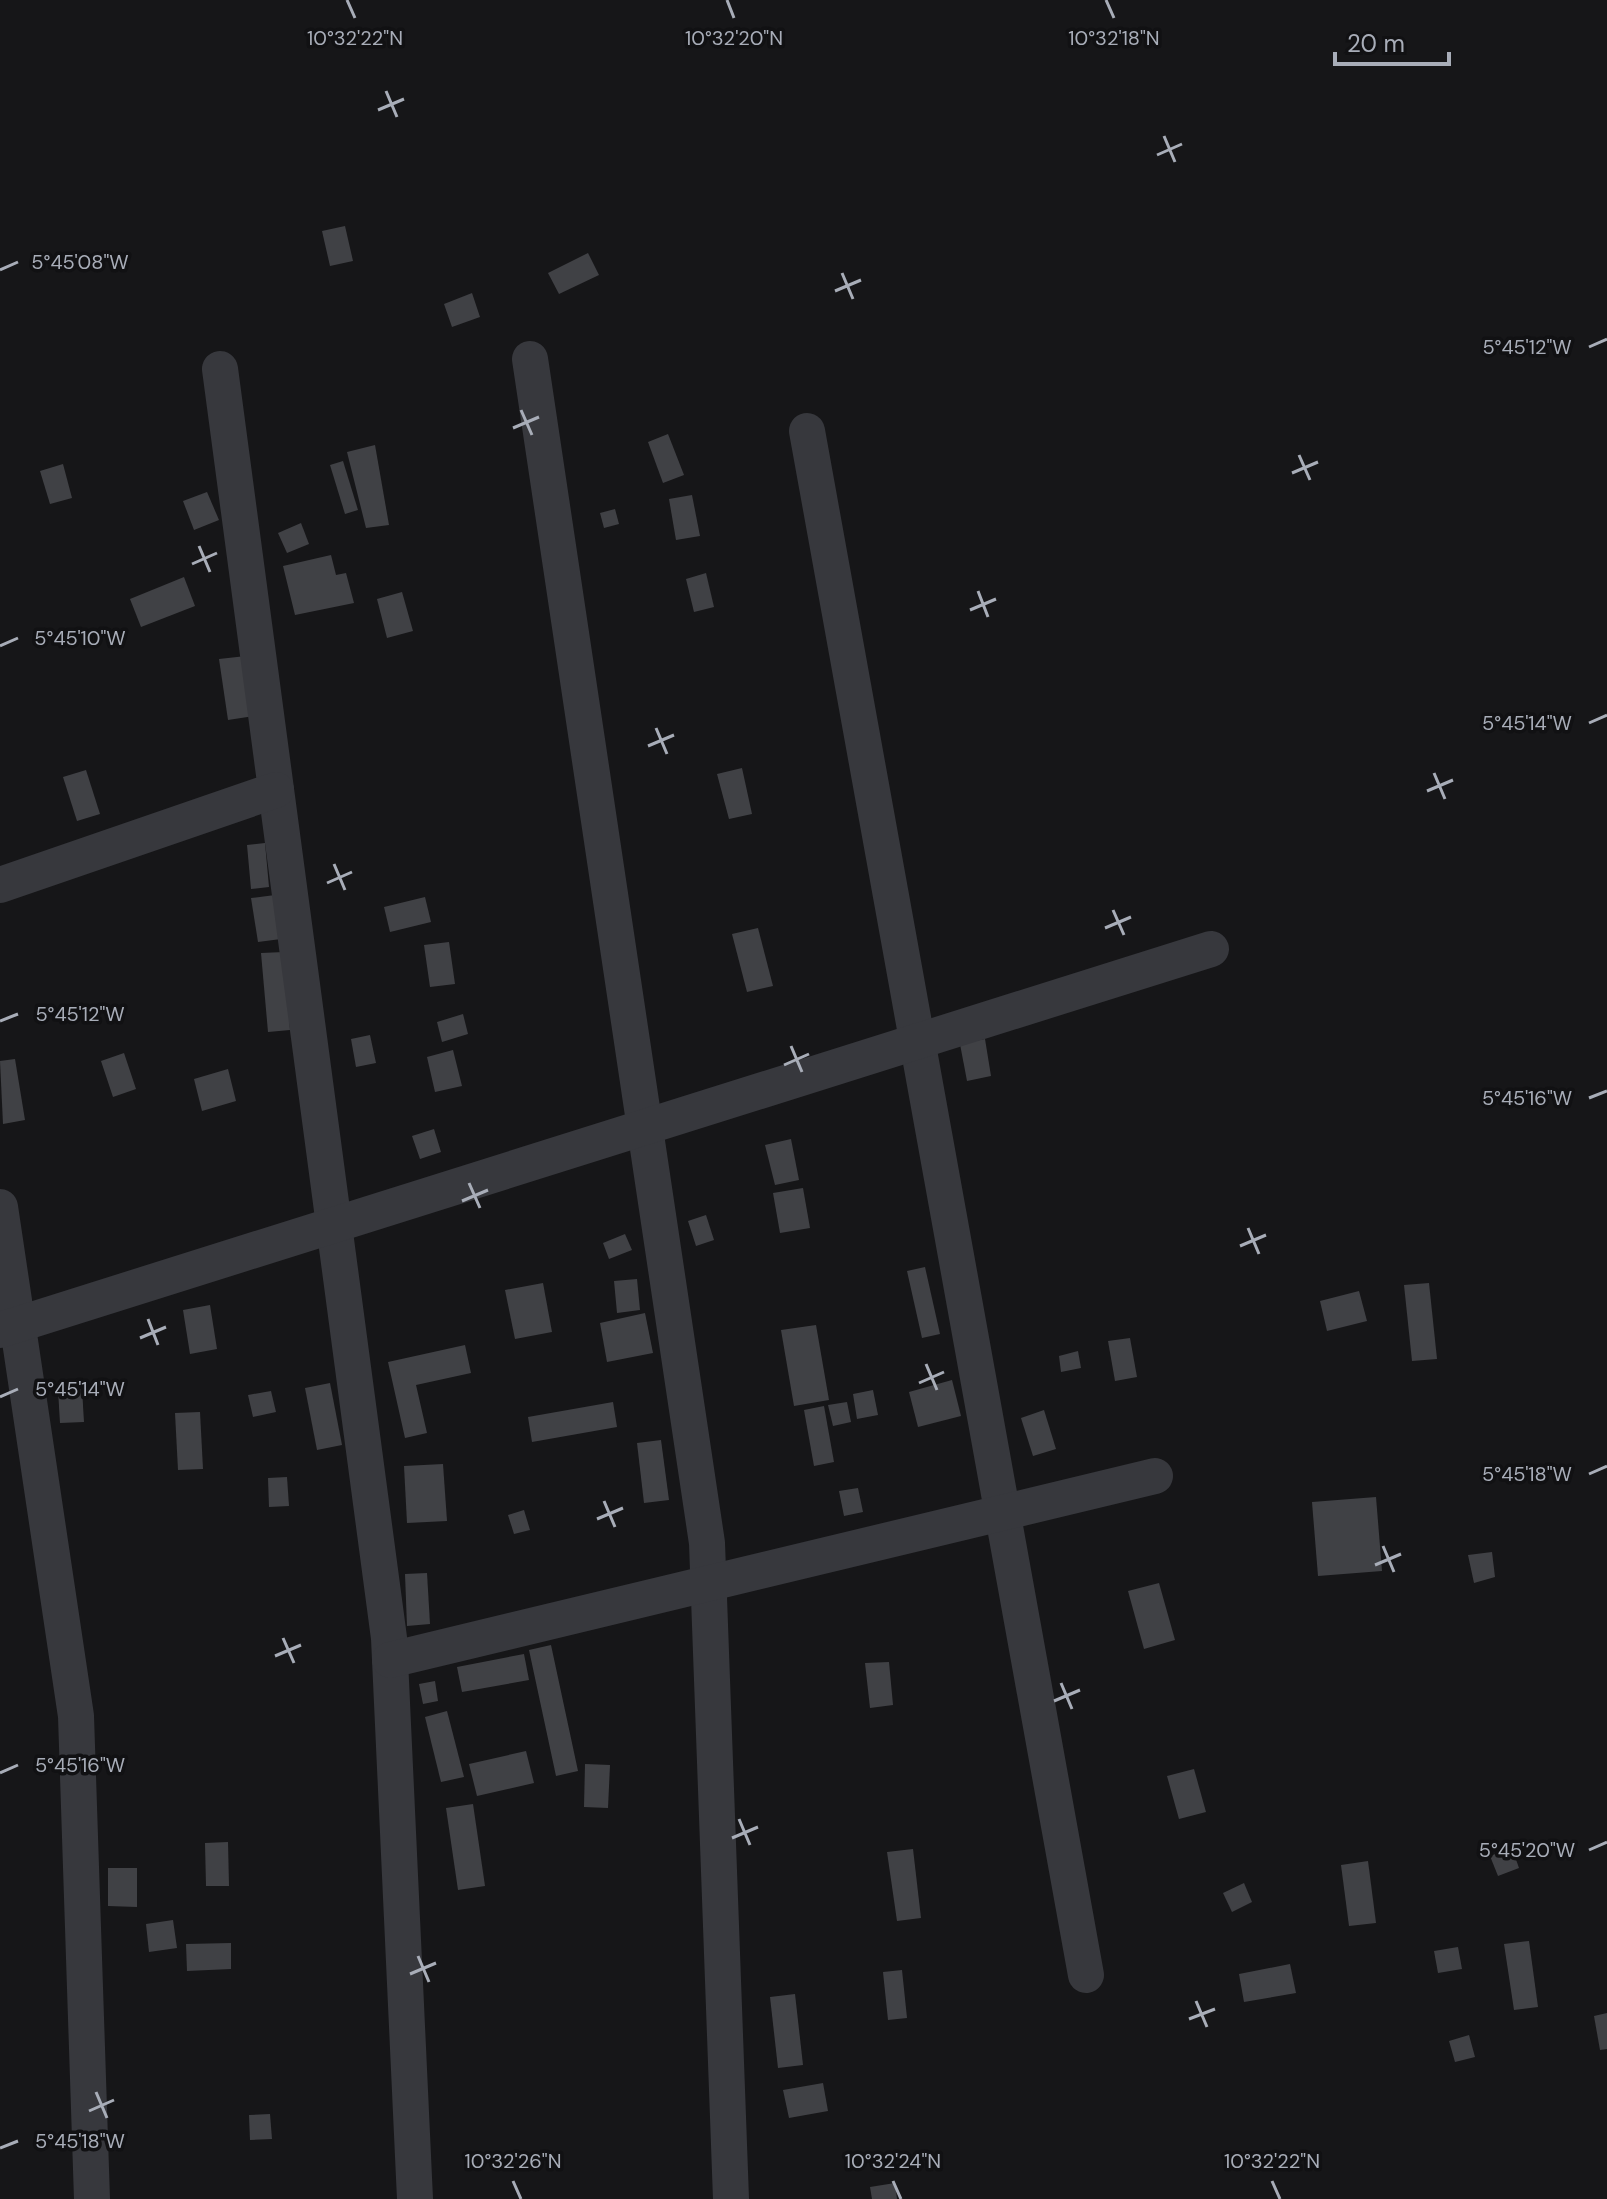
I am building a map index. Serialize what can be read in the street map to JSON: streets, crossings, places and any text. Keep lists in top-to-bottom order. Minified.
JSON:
{"scale_bar":"20 m","coordinates":["10°32'22\"N","10°32'20\"N","10°32'18\"N","5°45'08\"W","5°45'12\"W","5°45'10\"W","5°45'14\"W","5°45'16\"W","5°45'18\"W","5°45'20\"W","10°32'26\"N","10°32'24\"N"]}
